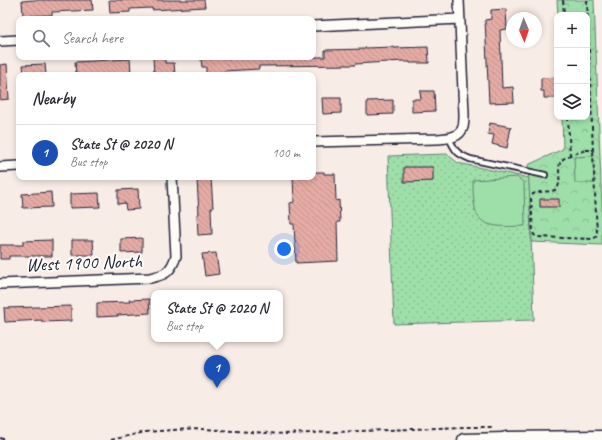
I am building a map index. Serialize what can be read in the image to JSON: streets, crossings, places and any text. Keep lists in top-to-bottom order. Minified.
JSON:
{"streets":{"street":["West 1900 North"]},"north":"bottom","page":{"map_buttons":["+","−"],"search":"Search here","heading":"Nearby","list":[{"mark":"1","name":"State St @ 2020 N","note":"Bus stop","value":"100 m"}],"popup":["State St @ 2020 N","Bus stop"],"pins":"1"}}
